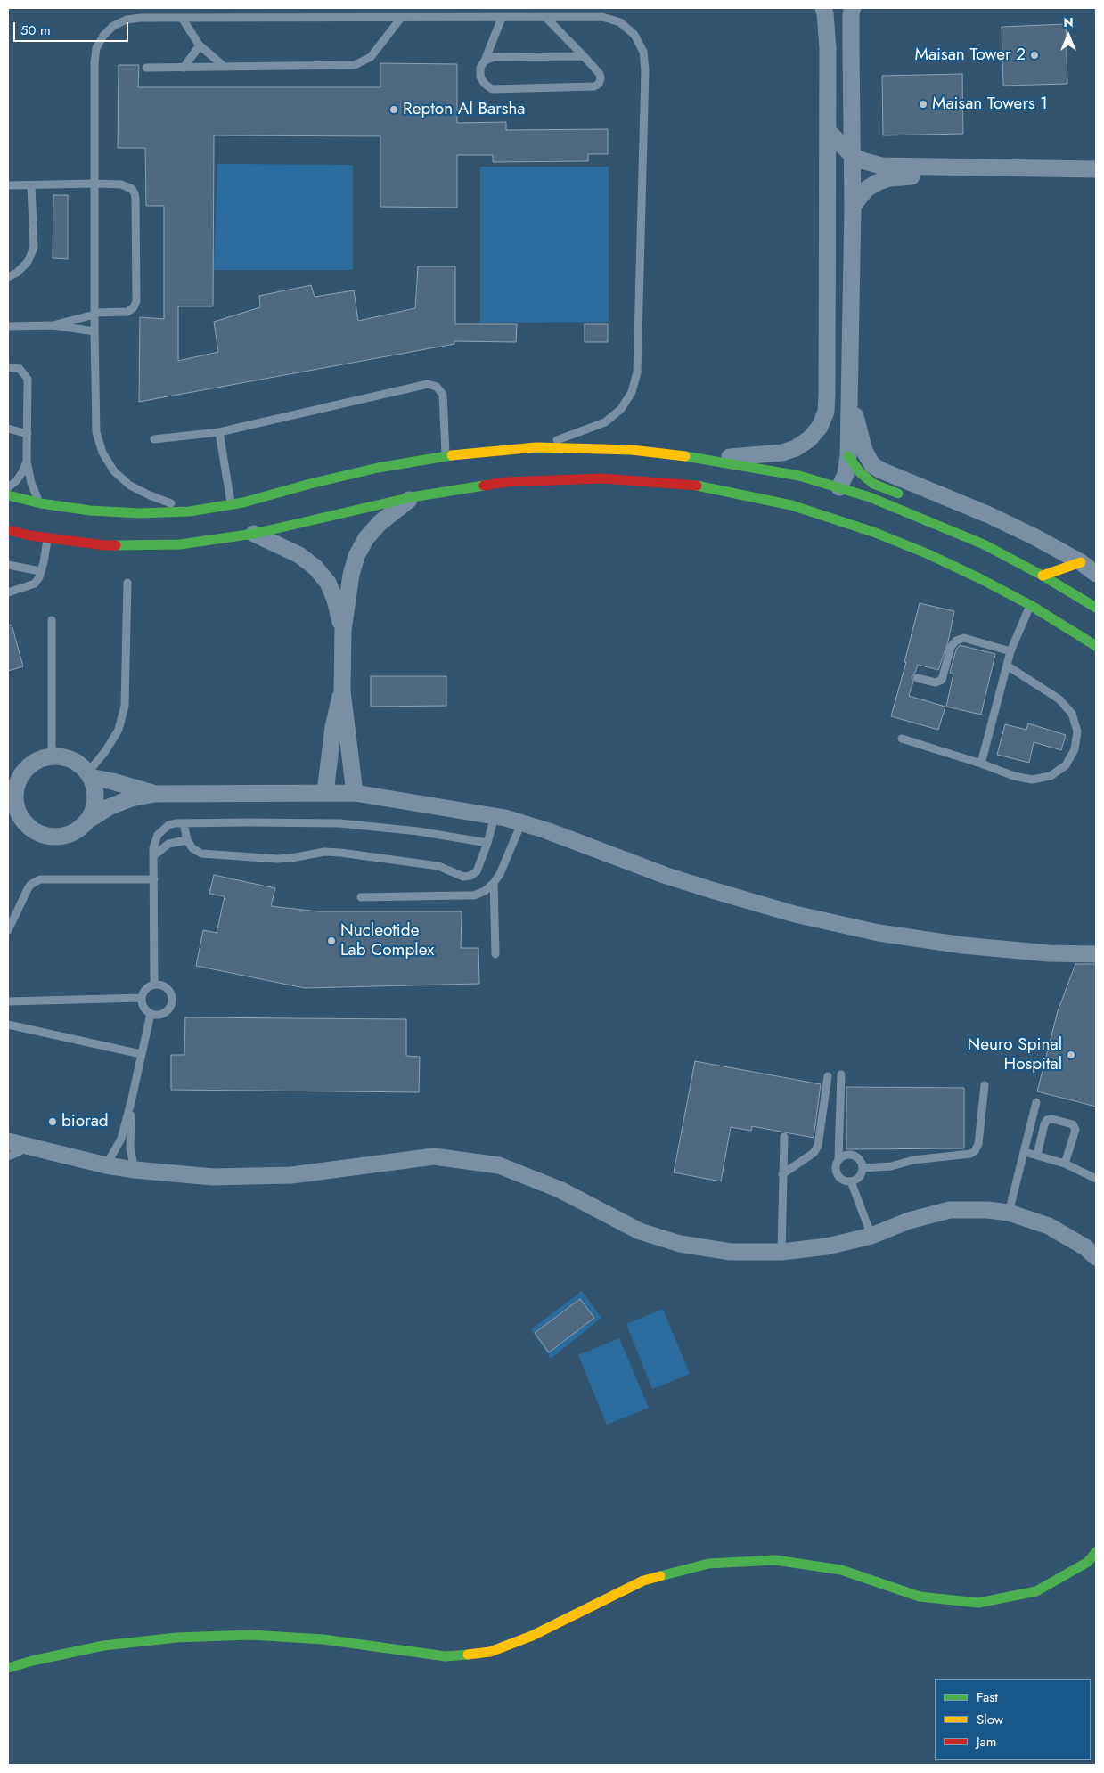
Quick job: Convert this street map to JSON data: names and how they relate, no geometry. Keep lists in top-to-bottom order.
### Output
{
  "places": [
    "Maisan Tower 2",
    "Maisan Towers 1",
    "Repton Al Barsha",
    "Nucleotide Lab Complex",
    "Neuro Spinal Hospital",
    "biorad"
  ],
  "legend": ["Fast", "Slow", "Jam"],
  "scale_bar": "50 m",
  "north": "top"
}
